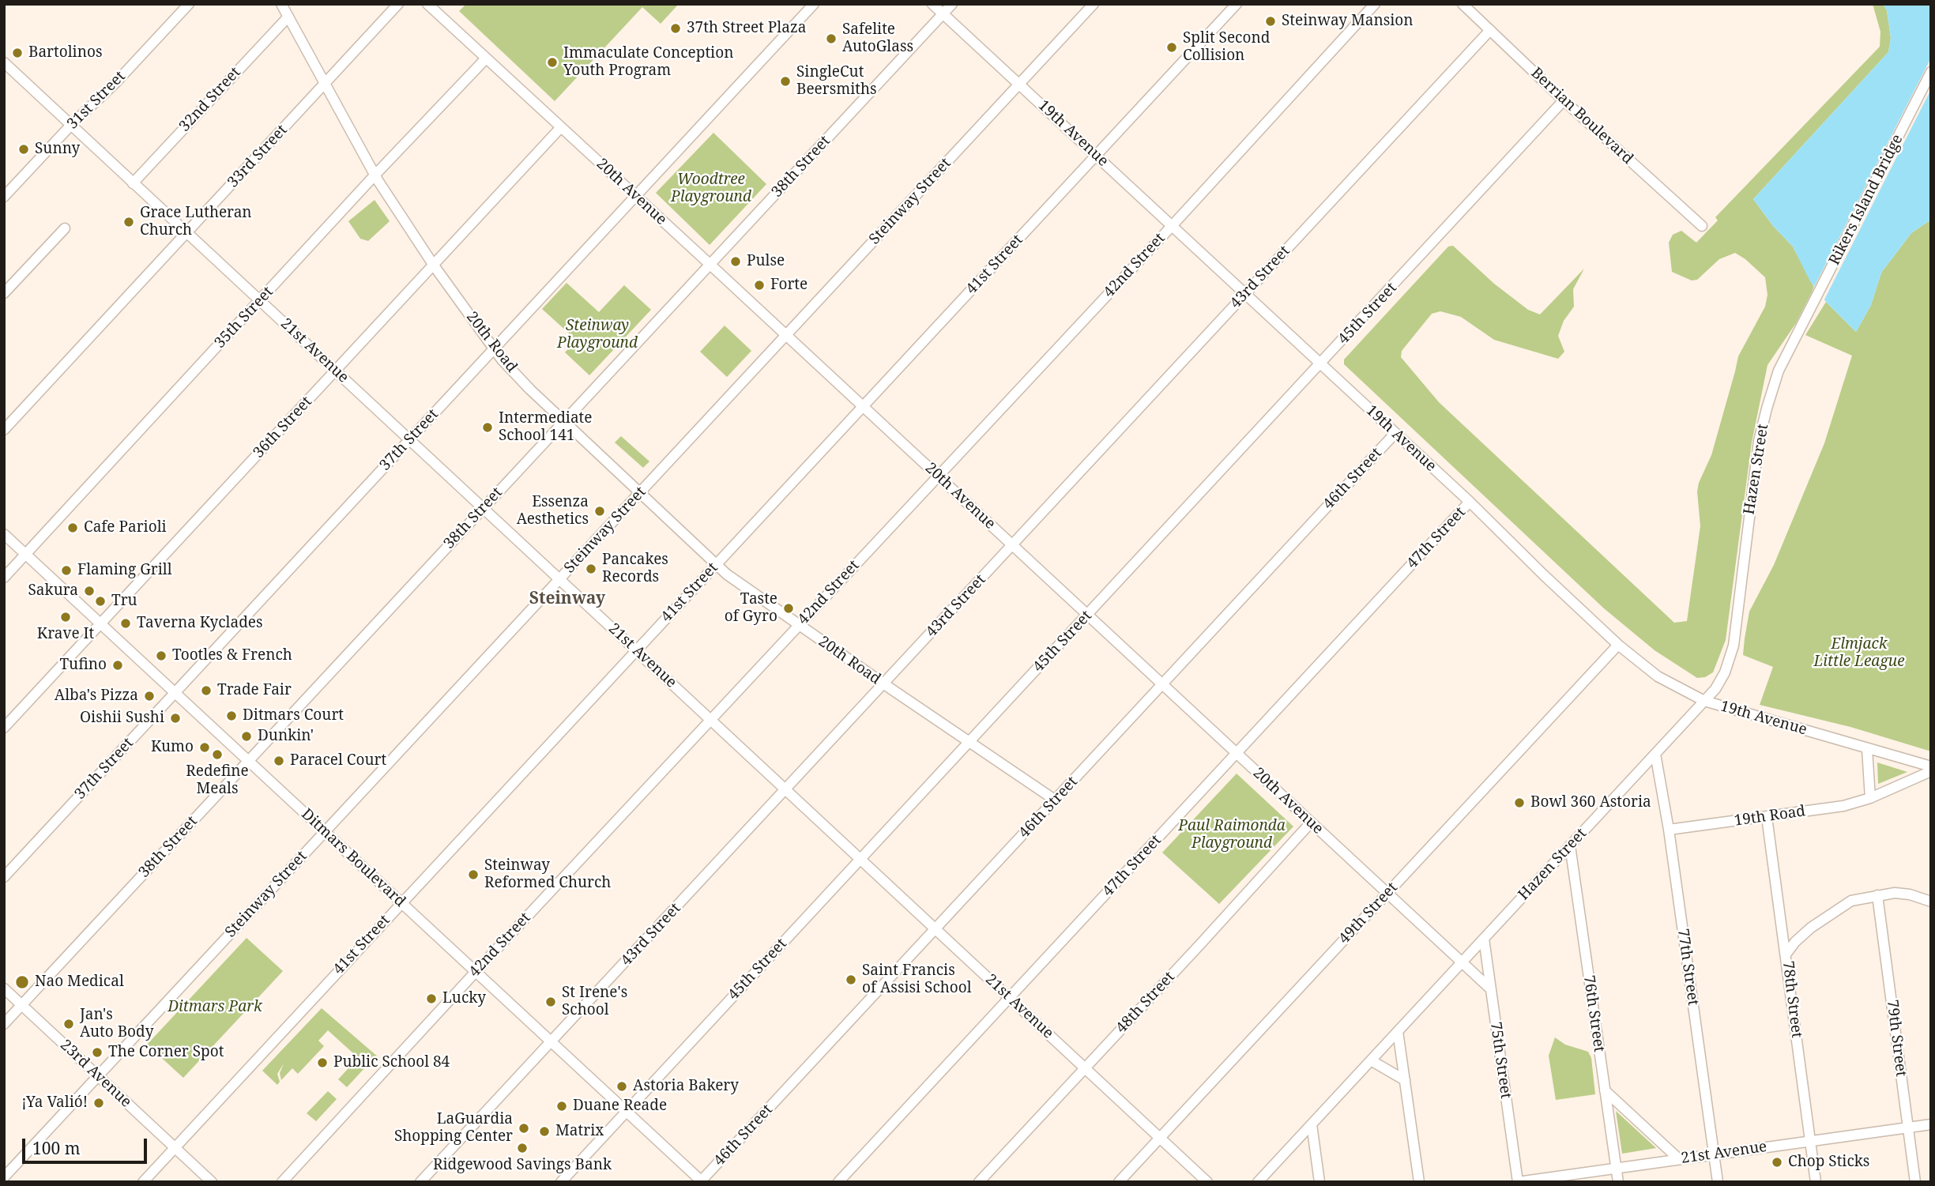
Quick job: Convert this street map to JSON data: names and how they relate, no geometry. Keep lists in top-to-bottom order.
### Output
{
  "streets": {
    "street": [
      "32nd Street",
      "31st Street",
      "Berrian Boulevard",
      "19th Avenue",
      "33rd Street",
      "38th Street",
      "20th Avenue",
      "Rikers Island Bridge",
      "Steinway Street",
      "41st Street",
      "42nd Street",
      "43rd Street",
      "45th Street",
      "35th Street",
      "20th Road",
      "21st Avenue",
      "36th Street",
      "37th Street",
      "Hazen Street",
      "46th Street",
      "47th Street",
      "19th Road",
      "Ditmars Boulevard",
      "49th Street",
      "77th Street",
      "78th Street",
      "48th Street",
      "76th Street",
      "79th Street",
      "75th Street",
      "23rd Avenue"
    ]
  },
  "crossings": [
    ["32nd Street", "20th Road"],
    ["32nd Street", "21st Avenue"],
    ["31st Street", "21st Avenue"],
    ["Berrian Boulevard", "43rd Street"],
    ["Berrian Boulevard", "45th Street"],
    ["19th Avenue", "38th Street"],
    ["19th Avenue", "Steinway Street"],
    ["19th Avenue", "41st Street"],
    ["19th Avenue", "42nd Street"],
    ["19th Avenue", "43rd Street"],
    ["19th Avenue", "45th Street"],
    ["19th Avenue", "Hazen Street"],
    ["19th Avenue", "46th Street"],
    ["19th Avenue", "47th Street"],
    ["19th Avenue", "49th Street"],
    ["33rd Street", "20th Road"],
    ["33rd Street", "21st Avenue"],
    ["38th Street", "20th Avenue"],
    ["38th Street", "20th Road"],
    ["38th Street", "21st Avenue"],
    ["38th Street", "Ditmars Boulevard"],
    ["38th Street", "23rd Avenue"],
    ["20th Avenue", "Steinway Street"],
    ["20th Avenue", "41st Street"],
    ["20th Avenue", "42nd Street"],
    ["20th Avenue", "43rd Street"],
    ["20th Avenue", "45th Street"],
    ["20th Avenue", "35th Street"],
    ["20th Avenue", "36th Street"],
    ["20th Avenue", "37th Street"],
    ["20th Avenue", "Hazen Street"],
    ["20th Avenue", "46th Street"],
    ["20th Avenue", "47th Street"],
    ["20th Avenue", "49th Street"],
    ["20th Avenue", "48th Street"],
    ["20th Avenue", "75th Street"],
    ["Rikers Island Bridge", "Hazen Street"],
    ["Steinway Street", "20th Road"],
    ["Steinway Street", "21st Avenue"],
    ["Steinway Street", "Ditmars Boulevard"],
    ["Steinway Street", "23rd Avenue"],
    ["41st Street", "20th Road"],
    ["41st Street", "21st Avenue"],
    ["41st Street", "Ditmars Boulevard"],
    ["41st Street", "23rd Avenue"],
    ["42nd Street", "20th Road"],
    ["42nd Street", "21st Avenue"],
    ["42nd Street", "Ditmars Boulevard"],
    ["43rd Street", "20th Road"],
    ["43rd Street", "21st Avenue"],
    ["43rd Street", "Ditmars Boulevard"],
    ["45th Street", "20th Road"],
    ["45th Street", "21st Avenue"],
    ["45th Street", "Ditmars Boulevard"],
    ["35th Street", "20th Road"],
    ["35th Street", "21st Avenue"],
    ["35th Street", "Ditmars Boulevard"],
    ["20th Road", "36th Street"],
    ["20th Road", "37th Street"],
    ["20th Road", "46th Street"],
    ["21st Avenue", "36th Street"],
    ["21st Avenue", "37th Street"],
    ["21st Avenue", "46th Street"],
    ["21st Avenue", "47th Street"],
    ["21st Avenue", "49th Street"],
    ["21st Avenue", "77th Street"],
    ["21st Avenue", "78th Street"],
    ["21st Avenue", "48th Street"],
    ["21st Avenue", "76th Street"],
    ["21st Avenue", "79th Street"],
    ["21st Avenue", "75th Street"],
    ["36th Street", "Ditmars Boulevard"],
    ["37th Street", "Ditmars Boulevard"],
    ["Hazen Street", "77th Street"],
    ["Hazen Street", "76th Street"],
    ["Hazen Street", "75th Street"],
    ["46th Street", "Ditmars Boulevard"],
    ["19th Road", "77th Street"],
    ["19th Road", "78th Street"]
  ],
  "districts": ["Steinway"],
  "parks": [
    "Woodtree Playground",
    "Steinway Playground",
    "Elmjack Little League",
    "Paul Raimonda Playground",
    "Ditmars Park"
  ],
  "places": [
    "Steinway Mansion",
    "37th Street Plaza",
    "Safelite AutoGlass",
    "Split Second Collision",
    "Bartolinos",
    "Immaculate Conception Youth Program",
    "SingleCut Beersmiths",
    "Sunny",
    "Grace Lutheran Church",
    "Pulse",
    "Forte",
    "Intermediate School 141",
    "Essenza Aesthetics",
    "Cafe Parioli",
    "Pancakes Records",
    "Flaming Grill",
    "Sakura",
    "Tru",
    "Taste of Gyro",
    "Krave It",
    "Taverna Kyclades",
    "Tootles & French",
    "Tufino",
    "Trade Fair",
    "Alba's Pizza",
    "Ditmars Court",
    "Oishii Sushi",
    "Dunkin'",
    "Kumo",
    "Redefine Meals",
    "Paracel Court",
    "Bowl 360 Astoria",
    "Steinway Reformed Church",
    "Saint Francis of Assisi School",
    "Nao Medical",
    "Lucky",
    "St Irene's School",
    "Jan's Auto Body",
    "The Corner Spot",
    "Public School 84",
    "Astoria Bakery",
    "¡Ya Valió!",
    "Duane Reade",
    "LaGuardia Shopping Center",
    "Matrix",
    "Ridgewood Savings Bank",
    "Chop Sticks"
  ],
  "scale_bar": "100 m"
}
